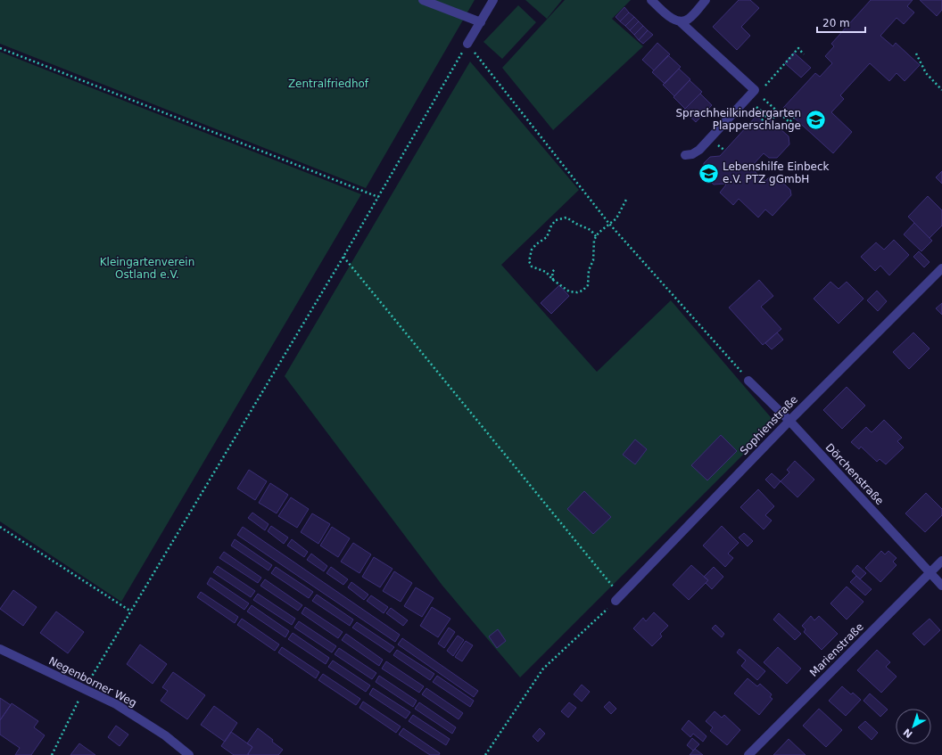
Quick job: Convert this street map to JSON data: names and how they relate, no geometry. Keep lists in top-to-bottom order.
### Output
{
  "streets": {
    "street": [
      "Sophienstraße",
      "Dörchenstraße",
      "Marienstraße",
      "Negenborner Weg"
    ]
  },
  "crossings": [
    ["Sophienstraße", "Dörchenstraße"],
    ["Dörchenstraße", "Marienstraße"]
  ],
  "parks": ["Zentralfriedhof", "Kleingartenverein Ostland e.V."],
  "places": {
    "school or university": ["Sprachheilkindergarten Plapperschlange", "Lebenshilfe Einbeck e.V. PTZ gGmbH"]
  },
  "scale_bar": "20 m",
  "north": "bottom left"
}
